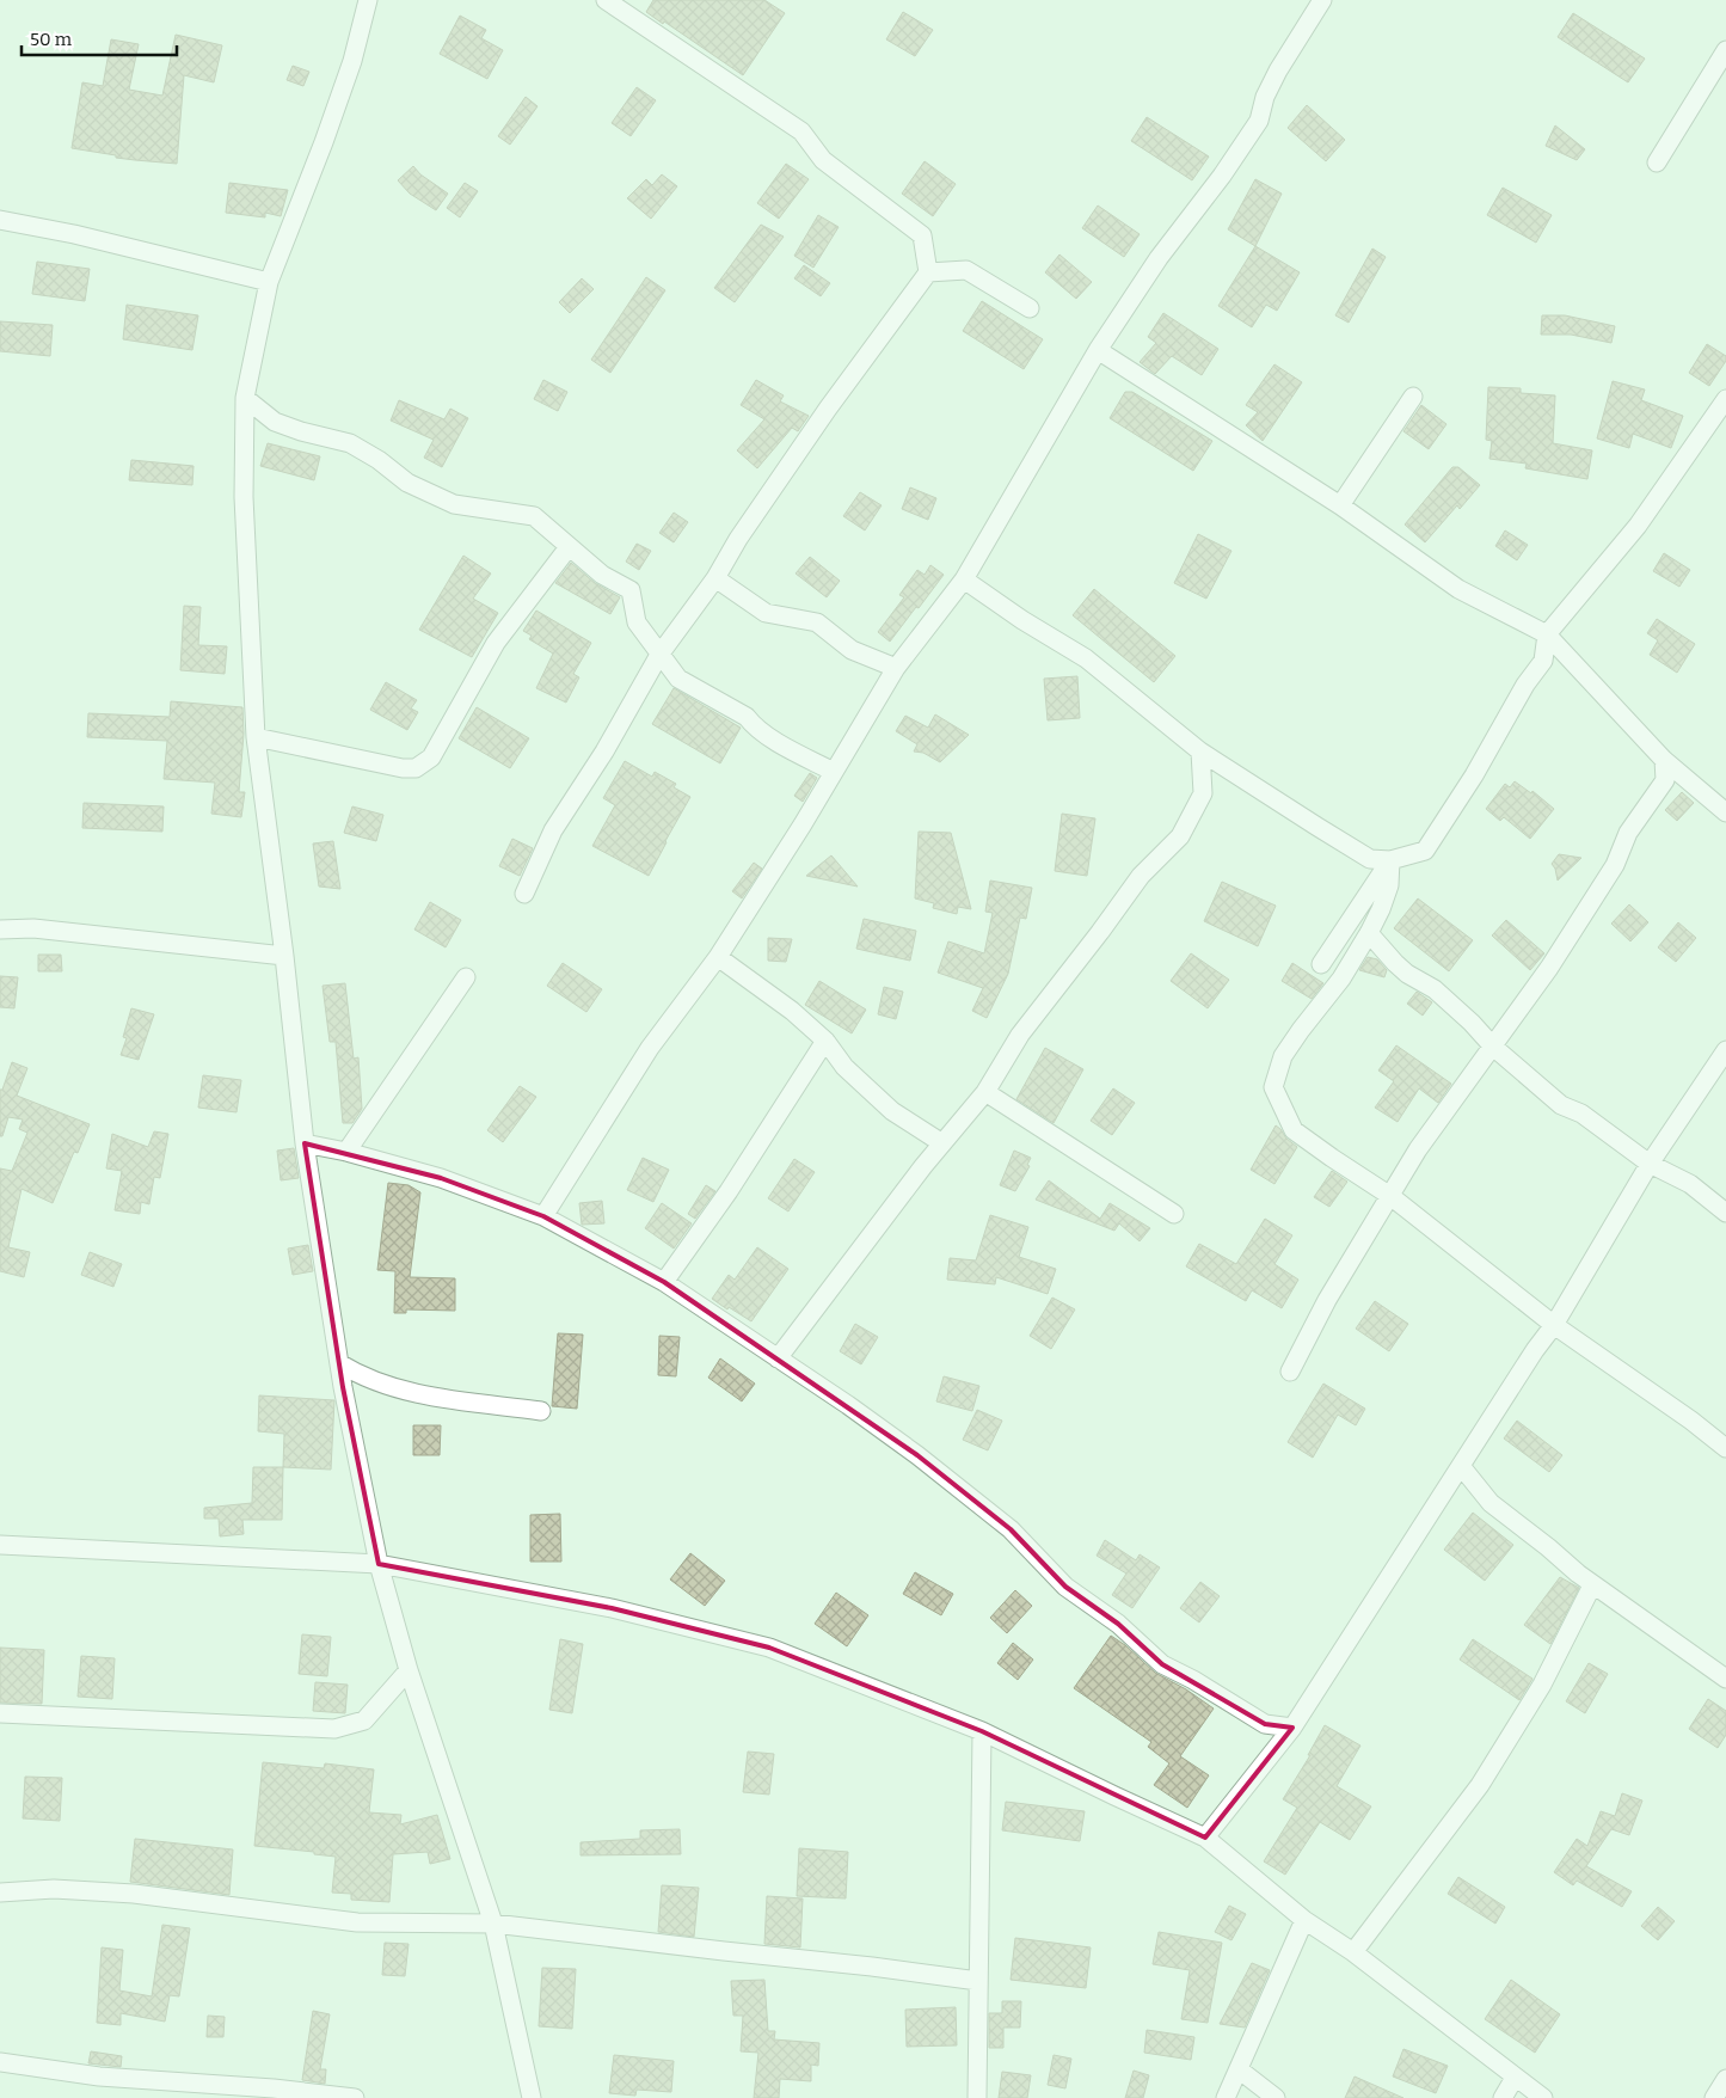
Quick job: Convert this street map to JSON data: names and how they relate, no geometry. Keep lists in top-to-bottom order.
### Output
{
  "scale_bar": "50 m"
}
